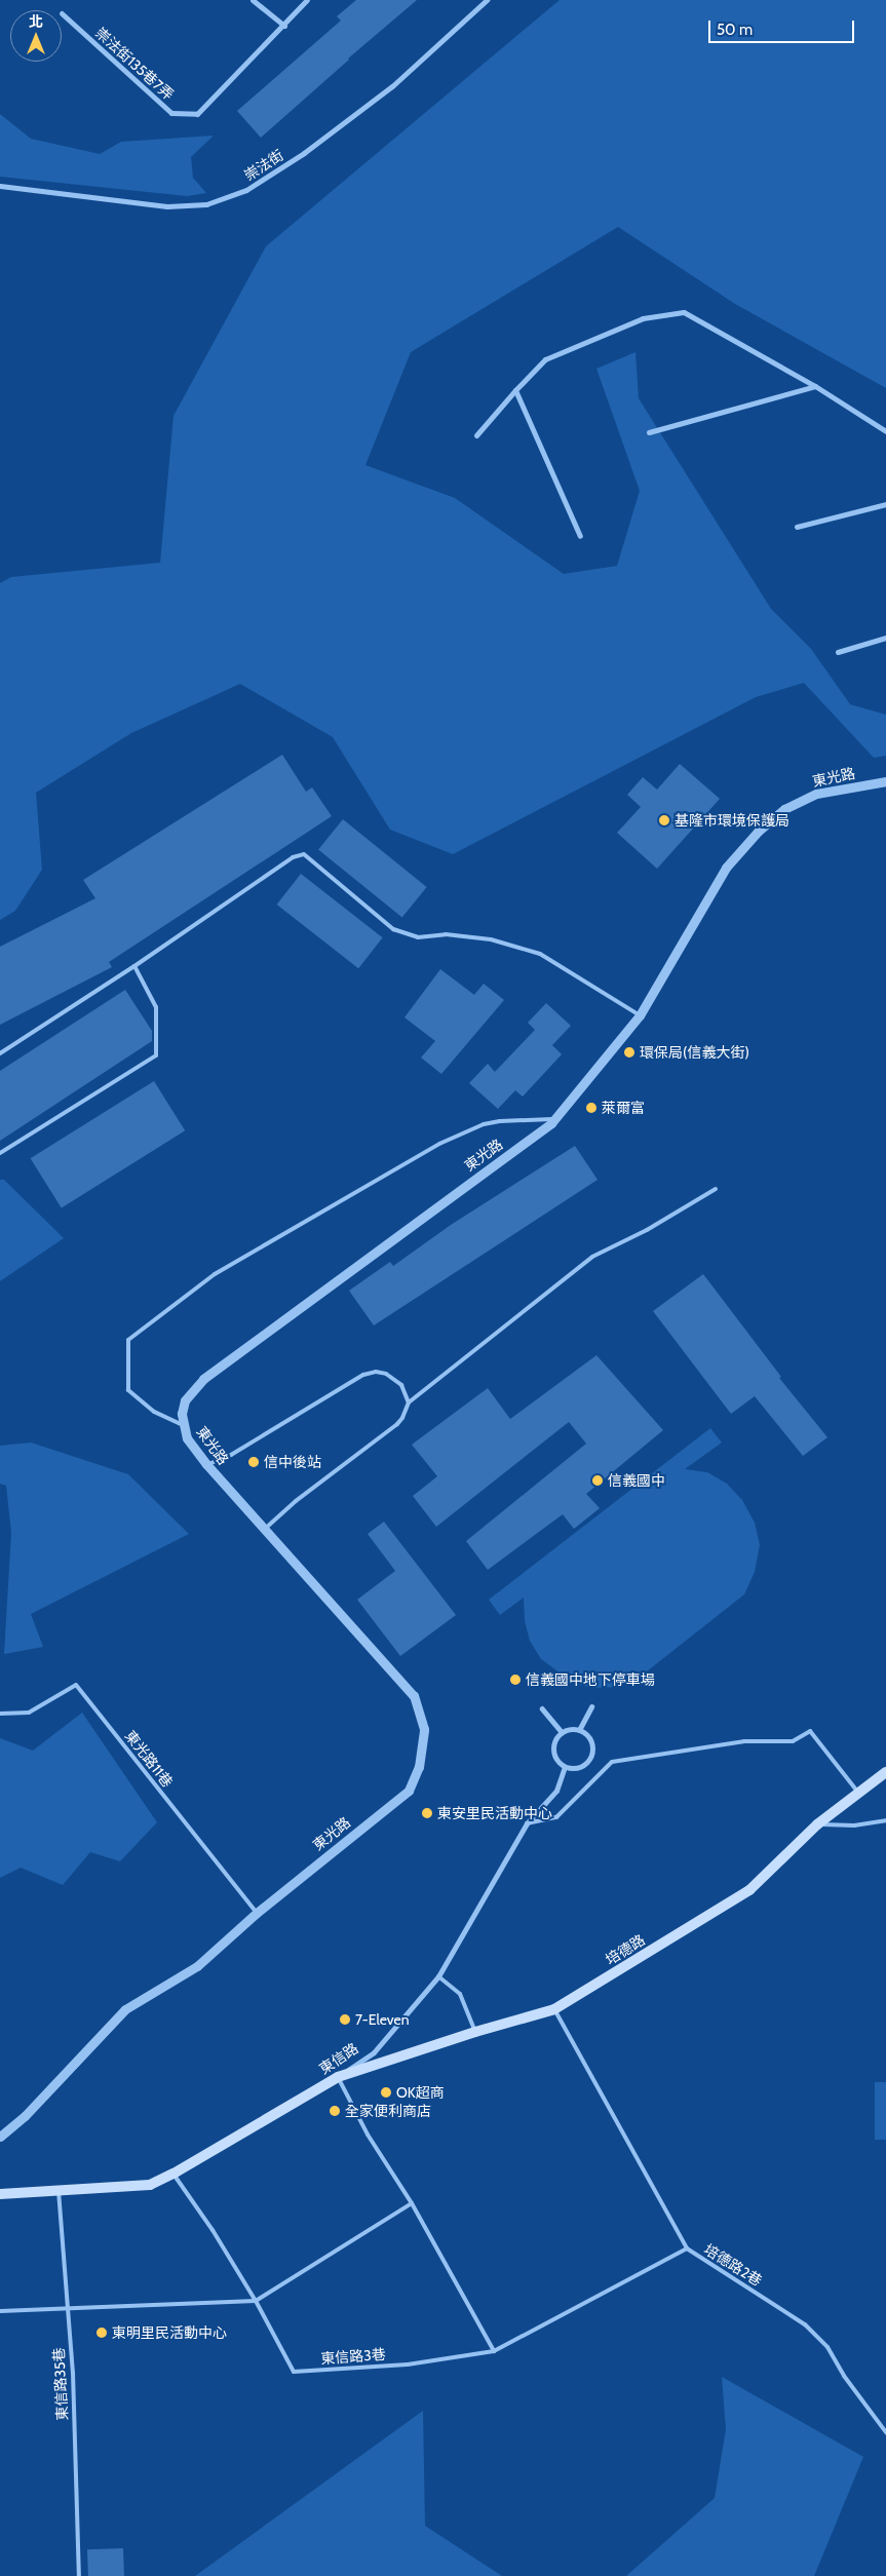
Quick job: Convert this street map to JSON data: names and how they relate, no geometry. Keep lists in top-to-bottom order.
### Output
{
  "streets": {
    "main road": ["培德路", "東信路"],
    "street": ["崇法街135巷7弄", "崇法街", "東光路"],
    "lane": [
      "東光路11巷",
      "培德路2巷",
      "東信路3巷",
      "東信路35巷"
    ]
  },
  "crossings": [
    ["東光路", "東光路11巷"],
    ["培德路", "東信路"],
    ["培德路", "培德路2巷"],
    ["東信路", "東信路3巷"],
    ["東信路", "東信路35巷"],
    ["培德路2巷", "東信路3巷"]
  ],
  "places": [
    "基隆市環境保護局",
    "環保局(信義大街)",
    "萊爾富",
    "信中後站",
    "信義國中",
    "信義國中地下停車場",
    "東安里民活動中心",
    "7-Eleven",
    "OK超商",
    "全家便利商店",
    "東明里民活動中心"
  ],
  "scale_bar": "50 m",
  "north": "top"
}
